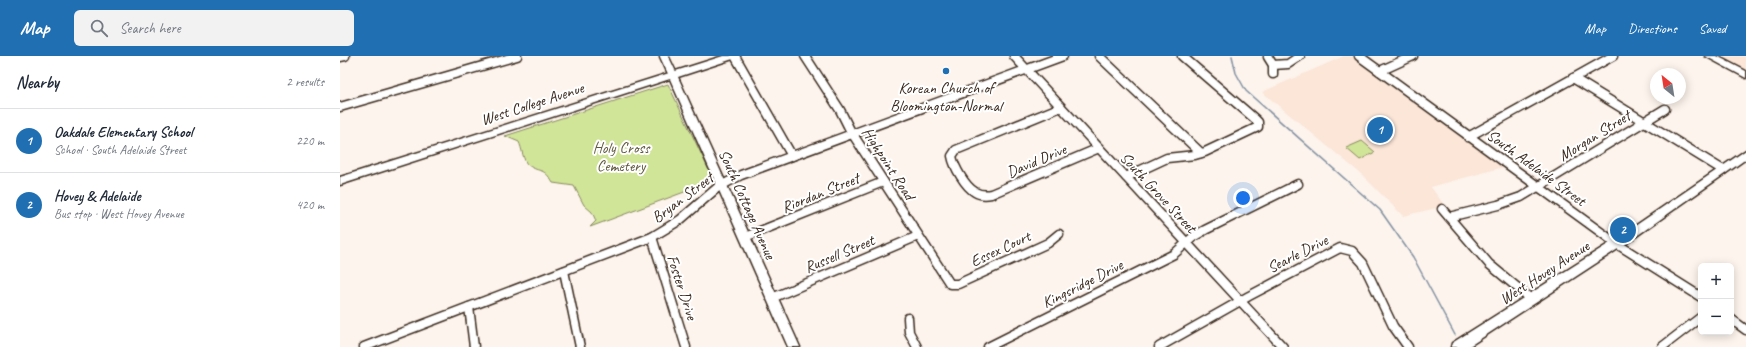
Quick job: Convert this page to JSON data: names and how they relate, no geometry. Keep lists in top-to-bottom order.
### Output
{
  "streets": {
    "main road": ["West College Avenue", "South Cottage Avenue", "West Hovey Avenue"],
    "street": [
      "Morgan Street",
      "David Drive",
      "Highpoint Road",
      "South Adelaide Street",
      "Riordan Street",
      "South Grove Street",
      "Bryan Street",
      "Essex Court",
      "Russell Street",
      "Searle Drive",
      "Kingsridge Drive",
      "Foster Drive"
    ]
  },
  "crossings": [
    ["West College Avenue", "South Cottage Avenue"],
    ["Morgan Street", "South Adelaide Street"],
    ["David Drive", "South Grove Street"],
    ["Highpoint Road", "Riordan Street"],
    ["Highpoint Road", "Bryan Street"],
    ["Highpoint Road", "Essex Court"],
    ["Highpoint Road", "Russell Street"],
    ["South Adelaide Street", "West Hovey Avenue"],
    ["Riordan Street", "South Cottage Avenue"],
    ["South Grove Street", "Bryan Street"],
    ["South Grove Street", "Searle Drive"],
    ["South Grove Street", "Kingsridge Drive"],
    ["Bryan Street", "South Cottage Avenue"],
    ["Bryan Street", "Foster Drive"],
    ["South Cottage Avenue", "Russell Street"]
  ],
  "parks": ["Holy Cross Cemetery"],
  "places": ["Korean Church of Bloomington-Normal"],
  "north": "top left",
  "page": {
    "header": "Map",
    "search": "Search here",
    "nav": ["Map", "Directions", "Saved"],
    "heading": ["Nearby", "2 results"],
    "list": [
      {
        "mark": "1",
        "name": "Oakdale Elementary School",
        "note": "School · South Adelaide Street",
        "value": "220 m"
      },
      {
        "mark": "2",
        "name": "Hovey & Adelaide",
        "note": "Bus stop · West Hovey Avenue",
        "value": "420 m"
      }
    ],
    "pins": ["1", "2"],
    "map_buttons": ["+", "−"]
  }
}
